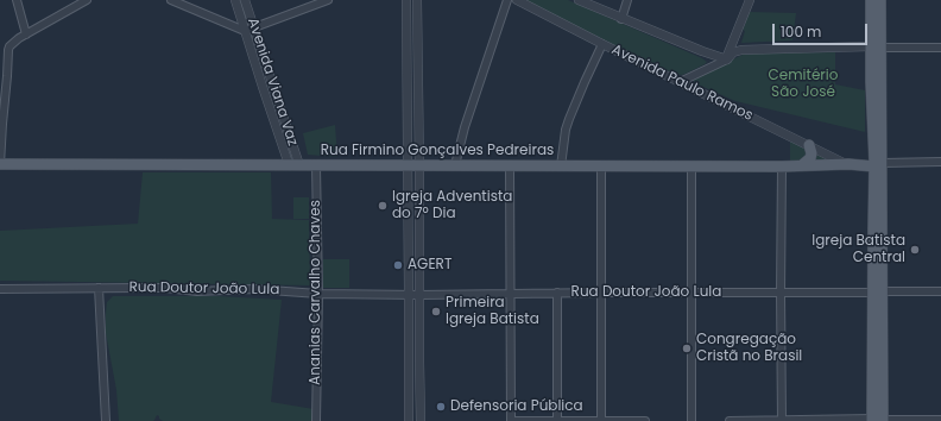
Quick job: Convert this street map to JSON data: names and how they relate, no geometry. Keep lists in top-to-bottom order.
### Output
{
  "streets": {
    "main road": ["Rua Firmino Gonçalves Pedreiras"],
    "street": [
      "Avenida Viana Vaz",
      "Avenida Paulo Ramos",
      "Rua Doutor João Lula",
      "Ananias Carvalho Chaves"
    ]
  },
  "crossings": [
    ["Avenida Viana Vaz", "Rua Firmino Gonçalves Pedreiras"],
    ["Avenida Paulo Ramos", "Rua Firmino Gonçalves Pedreiras"],
    ["Rua Firmino Gonçalves Pedreiras", "Ananias Carvalho Chaves"],
    ["Rua Doutor João Lula", "Ananias Carvalho Chaves"]
  ],
  "parks": ["Cemitério São José"],
  "places": [
    "Igreja Adventista do 7º Dia",
    "Igreja Batista Central",
    "AGERT",
    "Primeira Igreja Batista",
    "Congregação Cristã no Brasil",
    "Defensoria Pública"
  ],
  "scale_bar": "100 m"
}
